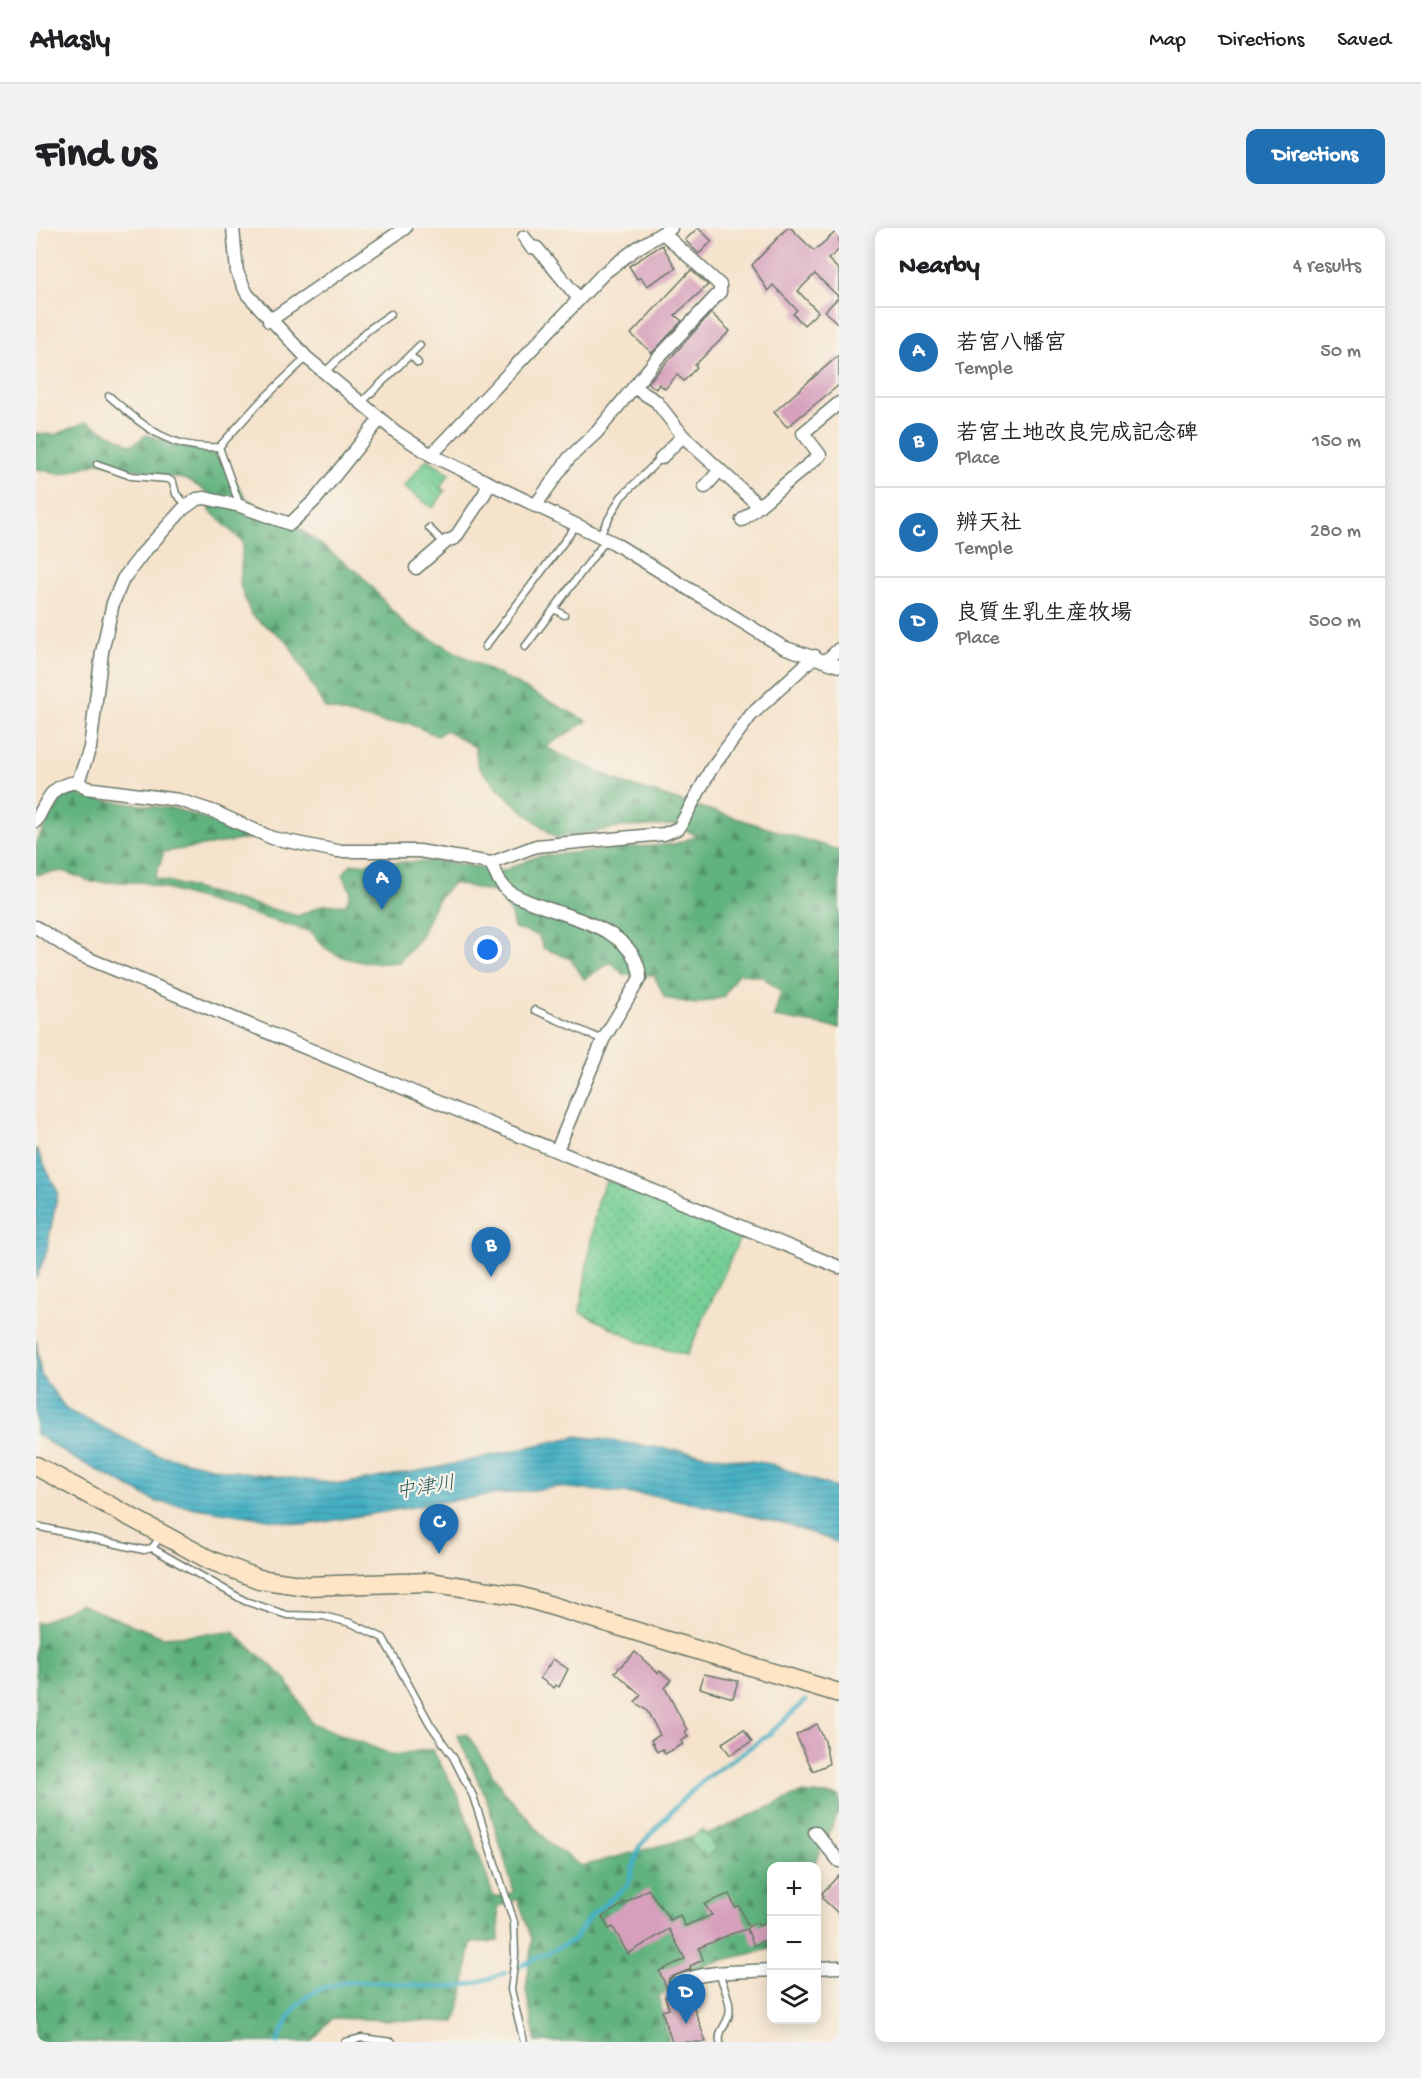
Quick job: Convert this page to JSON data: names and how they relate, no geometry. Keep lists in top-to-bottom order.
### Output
{
  "water": ["中津川"],
  "page": {
    "header": "Atlasly",
    "nav": ["Map", "Directions", "Saved"],
    "buttons": "Directions",
    "title": "Find us",
    "heading": ["Nearby", "4 results"],
    "list": [
      {
        "mark": "A",
        "name": "若宮八幡宮",
        "note": "Temple",
        "value": "50 m"
      },
      {
        "mark": "B",
        "name": "若宮土地改良完成記念碑",
        "note": "Place",
        "value": "150 m"
      },
      {
        "mark": "C",
        "name": "辨天社",
        "note": "Temple",
        "value": "280 m"
      },
      {
        "mark": "D",
        "name": "良質生乳生産牧場",
        "note": "Place",
        "value": "500 m"
      }
    ],
    "pins": [
      "A",
      "B",
      "C",
      "D"
    ],
    "map_buttons": ["+", "−"]
  }
}
